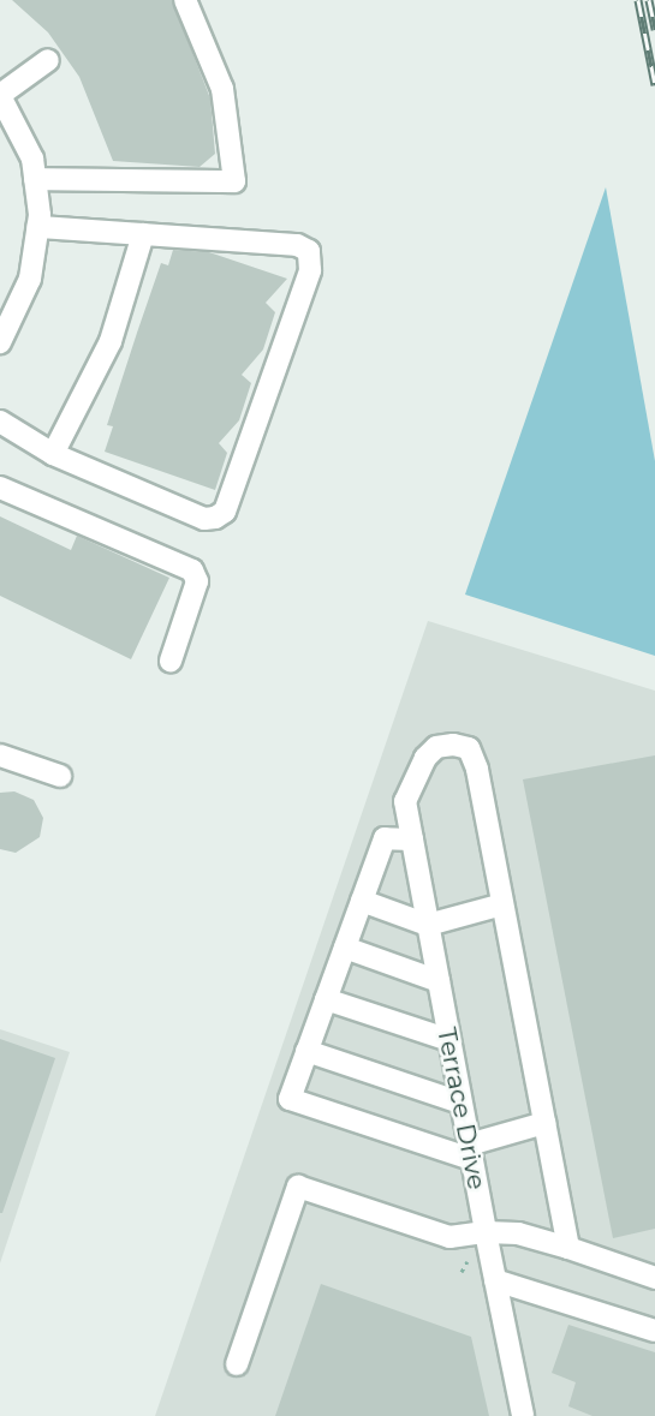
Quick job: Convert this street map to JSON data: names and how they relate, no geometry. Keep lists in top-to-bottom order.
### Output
{
  "streets": {
    "street": ["Terrace Drive"]
  }
}
